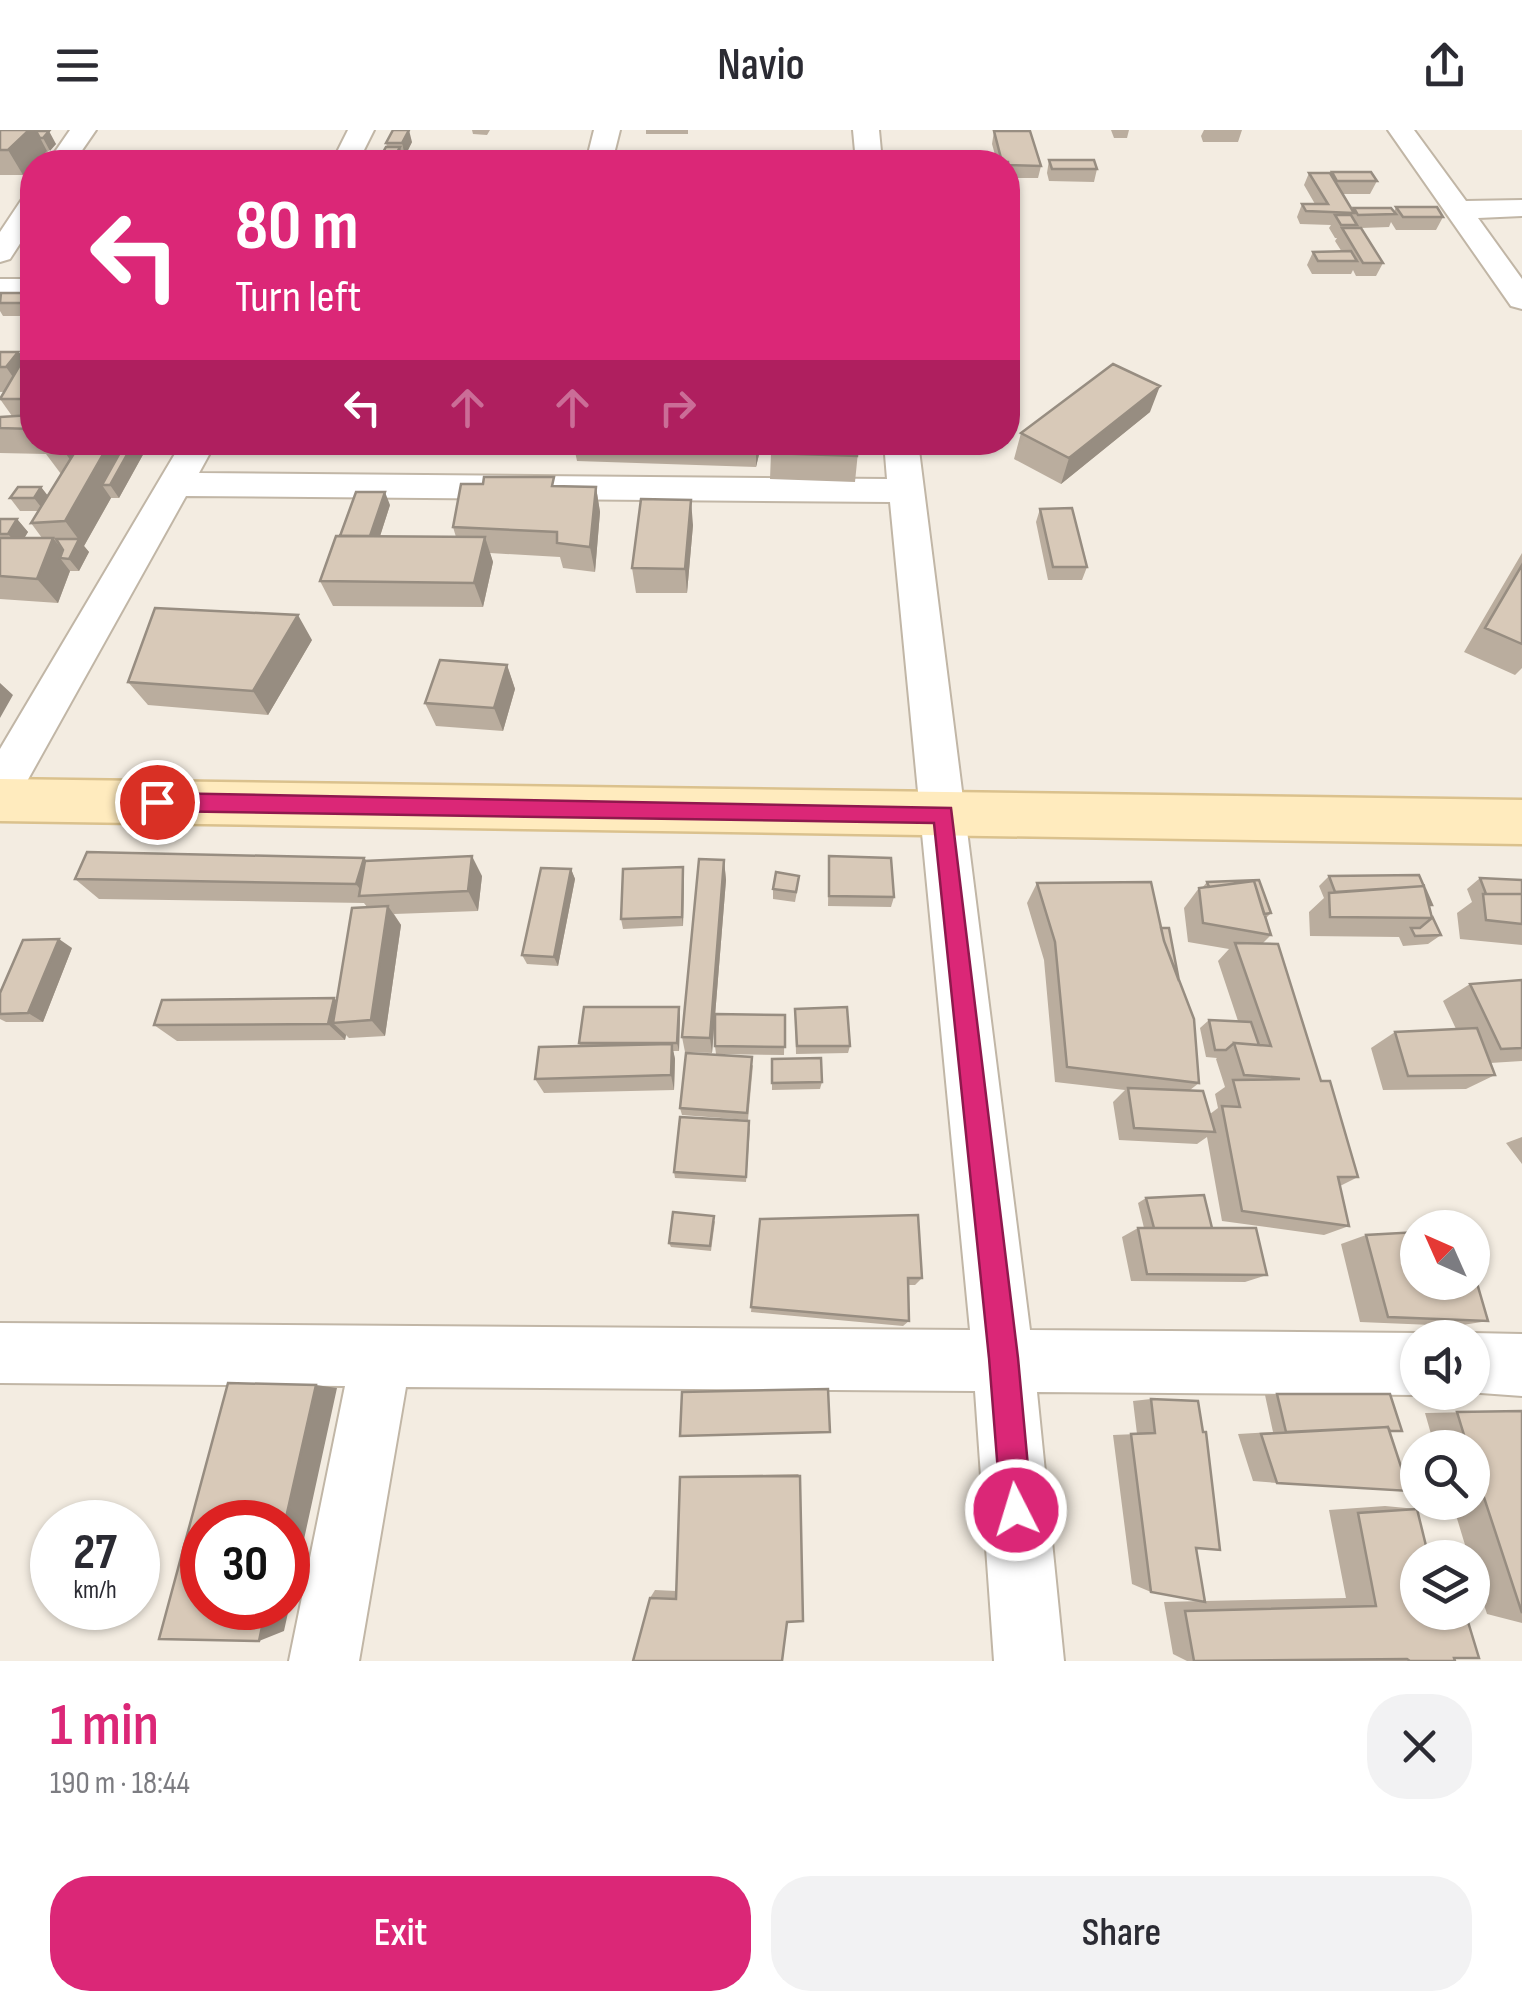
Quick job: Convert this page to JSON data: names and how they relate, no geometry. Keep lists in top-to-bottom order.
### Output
{
  "north": "top left",
  "page": {
    "header": "Navio",
    "turn": ["80 m", "Turn left"],
    "speed": "27 km/h",
    "limit": "30",
    "heading": ["1 min", "190 m · 18:44"],
    "buttons": ["Exit", "Share"]
  }
}
